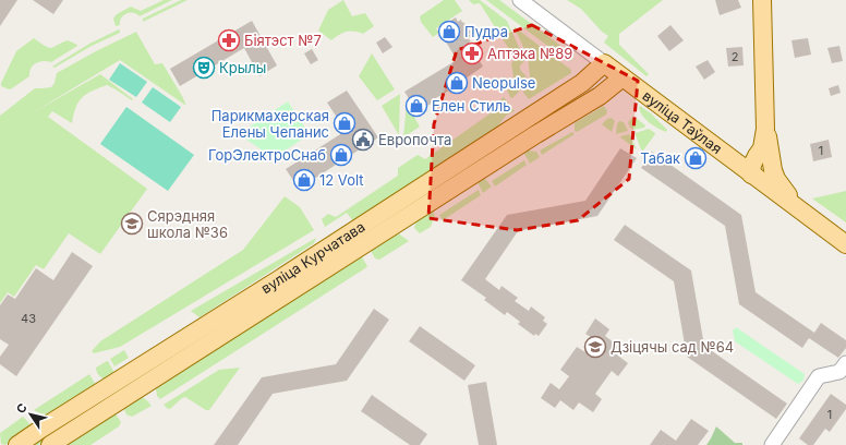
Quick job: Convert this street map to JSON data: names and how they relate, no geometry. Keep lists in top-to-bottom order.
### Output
{
  "streets": {
    "main road": ["вуліца Таўлая", "вуліца Курчатава"]
  },
  "crossings": [
    ["вуліца Таўлая", "вуліца Курчатава"]
  ],
  "places": {
    "shop": [
      "Пудра",
      "Neopulse",
      "Елен Стиль",
      "Парикмахерская Елены Чепанис",
      "ГорЭлектроСнаб",
      "Табак",
      "12 Volt"
    ],
    "pharmacy": ["Біятэст №7", "Аптэка №89"],
    "theatre": ["Крылы"],
    "public building": ["Европочта"],
    "school or university": ["Сярэдняя школа №36", "Дзіцячы сад №64"]
  },
  "house_numbers": [
    "2",
    "1",
    "43",
    "1"
  ],
  "north": "top left"
}
